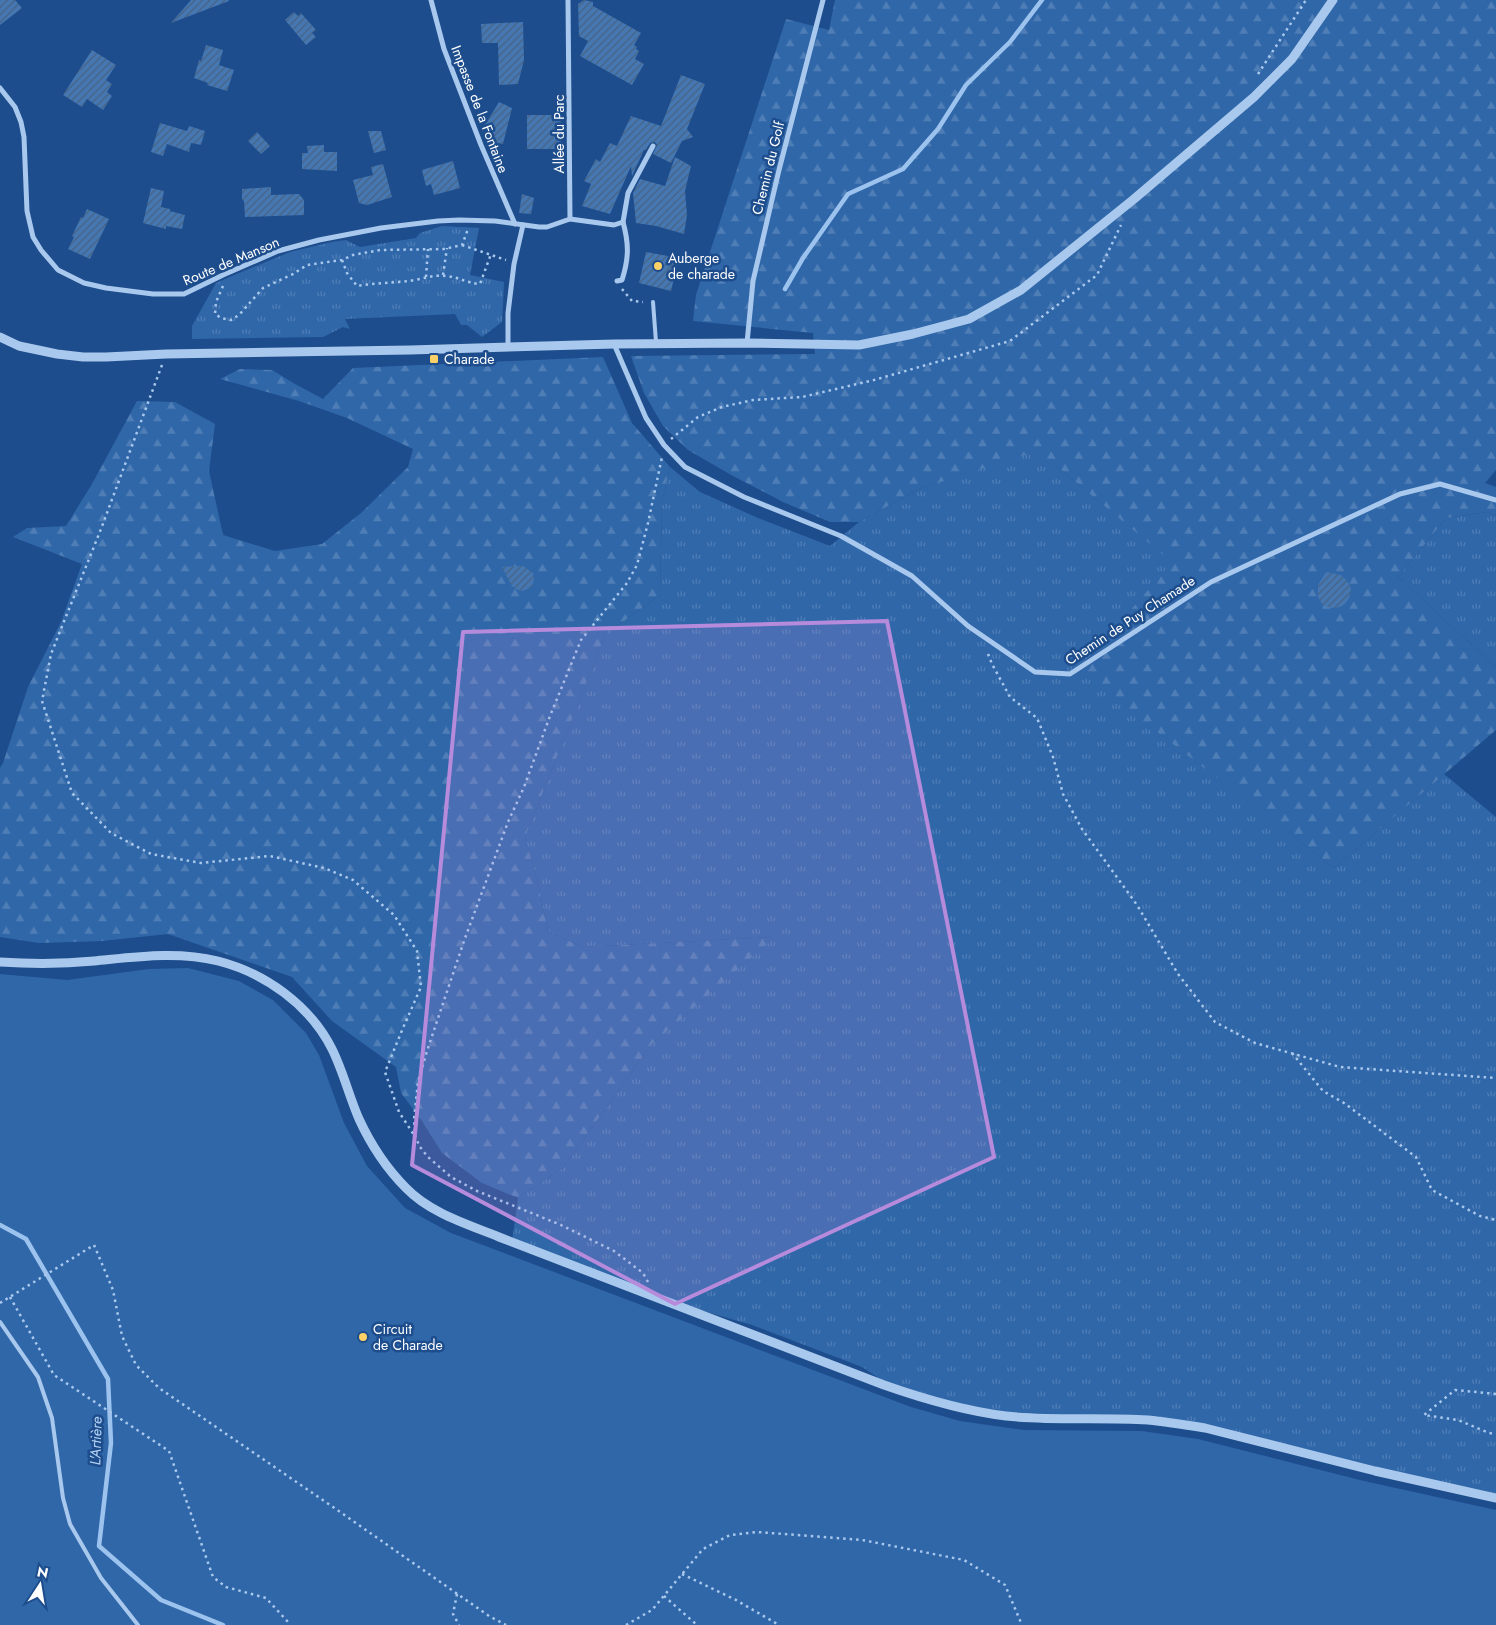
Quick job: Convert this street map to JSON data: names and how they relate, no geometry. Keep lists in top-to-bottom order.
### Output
{
  "streets": {
    "street": [
      "Impasse de la Fontaine",
      "Allée du Parc",
      "Chemin du Golf",
      "Route de Manson",
      "Chemin de Puy Chamade"
    ]
  },
  "crossings": [
    ["Impasse de la Fontaine", "Route de Manson"]
  ],
  "water": ["L'Artière"],
  "places": {
    "other": ["Auberge de charade", "Circuit de Charade"],
    "transit": ["Charade"]
  },
  "north": "top"
}
